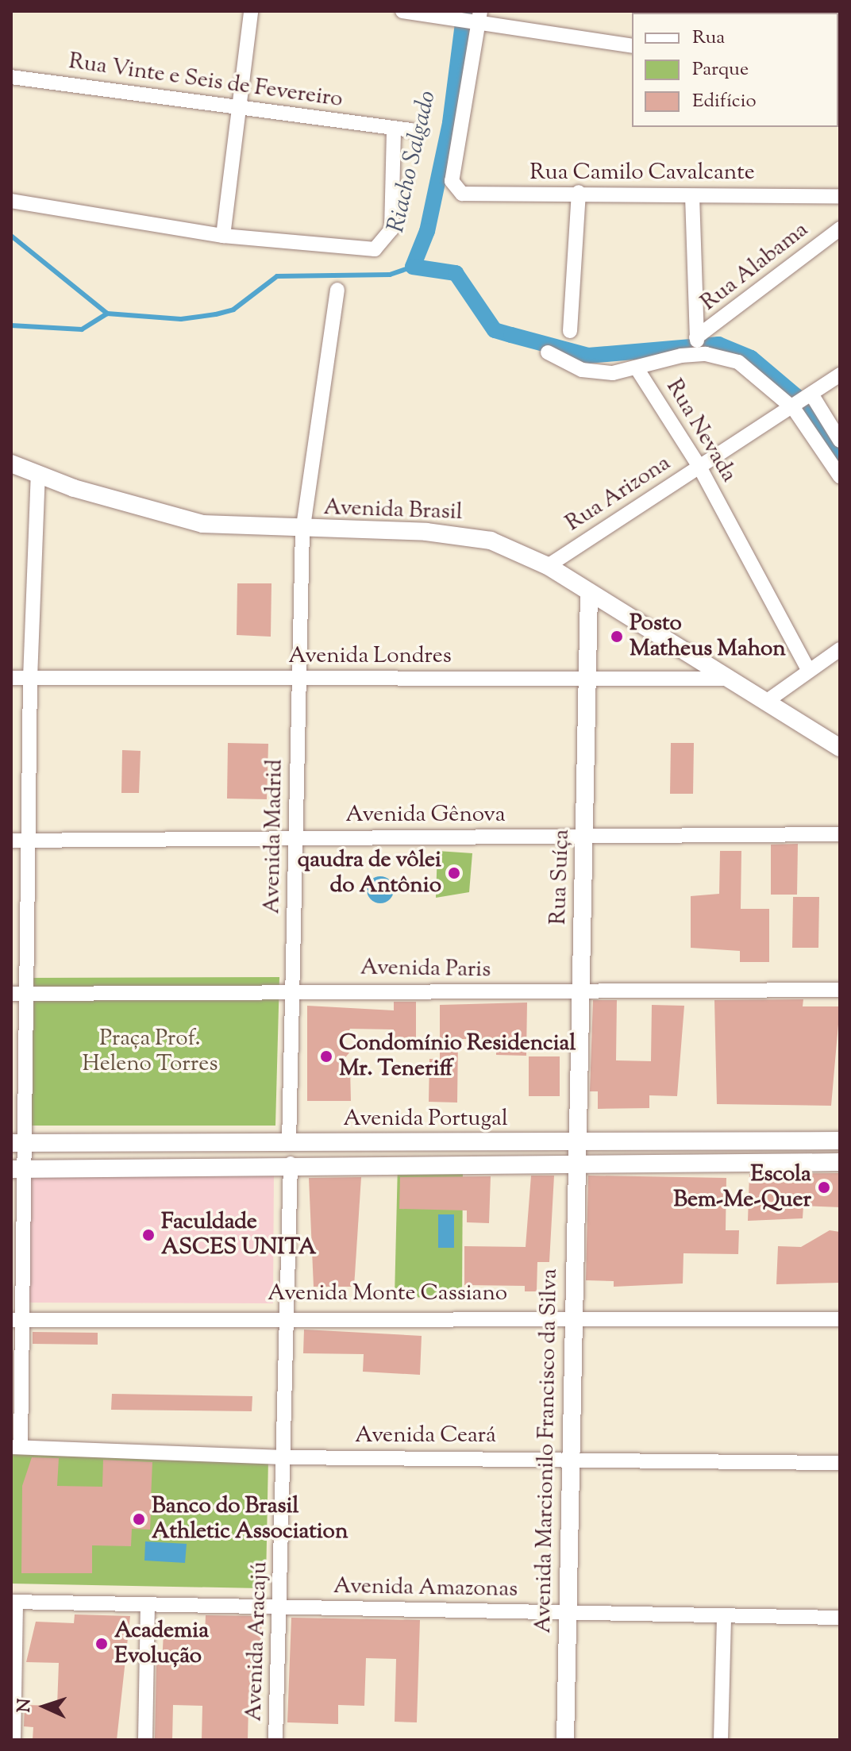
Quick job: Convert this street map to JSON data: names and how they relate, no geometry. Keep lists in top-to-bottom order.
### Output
{
  "streets": {
    "street": [
      "Rua Vinte e Seis de Fevereiro",
      "Rua Camilo Cavalcante",
      "Rua Alabama",
      "Rua Nevada",
      "Rua Arizona",
      "Avenida Brasil",
      "Avenida Londres",
      "Avenida Gênova",
      "Avenida Madrid",
      "Rua Suíça",
      "Avenida Paris",
      "Avenida Portugal",
      "Avenida Monte Cassiano",
      "Avenida Ceará",
      "Avenida Marcionilo Francisco da Silva",
      "Avenida Amazonas",
      "Avenida Aracajú"
    ]
  },
  "crossings": [
    ["Rua Camilo Cavalcante", "Rua Alabama"],
    ["Rua Nevada", "Rua Arizona"],
    ["Rua Arizona", "Avenida Brasil"],
    ["Avenida Brasil", "Avenida Londres"],
    ["Avenida Brasil", "Avenida Madrid"],
    ["Avenida Brasil", "Rua Suíça"],
    ["Avenida Londres", "Avenida Madrid"],
    ["Avenida Londres", "Rua Suíça"],
    ["Avenida Gênova", "Avenida Madrid"],
    ["Avenida Gênova", "Rua Suíça"],
    ["Avenida Madrid", "Avenida Paris"],
    ["Avenida Madrid", "Avenida Portugal"],
    ["Rua Suíça", "Avenida Paris"],
    ["Rua Suíça", "Avenida Portugal"],
    ["Rua Suíça", "Avenida Marcionilo Francisco da Silva"],
    ["Avenida Portugal", "Avenida Marcionilo Francisco da Silva"],
    ["Avenida Portugal", "Avenida Aracajú"],
    ["Avenida Monte Cassiano", "Avenida Marcionilo Francisco da Silva"],
    ["Avenida Monte Cassiano", "Avenida Aracajú"],
    ["Avenida Ceará", "Avenida Marcionilo Francisco da Silva"],
    ["Avenida Ceará", "Avenida Aracajú"],
    ["Avenida Marcionilo Francisco da Silva", "Avenida Amazonas"],
    ["Avenida Amazonas", "Avenida Aracajú"]
  ],
  "water": ["Riacho Salgado"],
  "parks": ["Praça Prof. Heleno Torres"],
  "places": [
    "Posto Matheus Mahon",
    "qaudra de vôlei do Antônio",
    "Condomínio Residencial Mr. Teneriff",
    "Escola Bem-Me-Quer",
    "Faculdade ASCES UNITA",
    "Banco do Brasil Athletic Association",
    "Academia Evolução"
  ],
  "legend": ["Rua", "Parque", "Edifício"],
  "north": "left"
}
